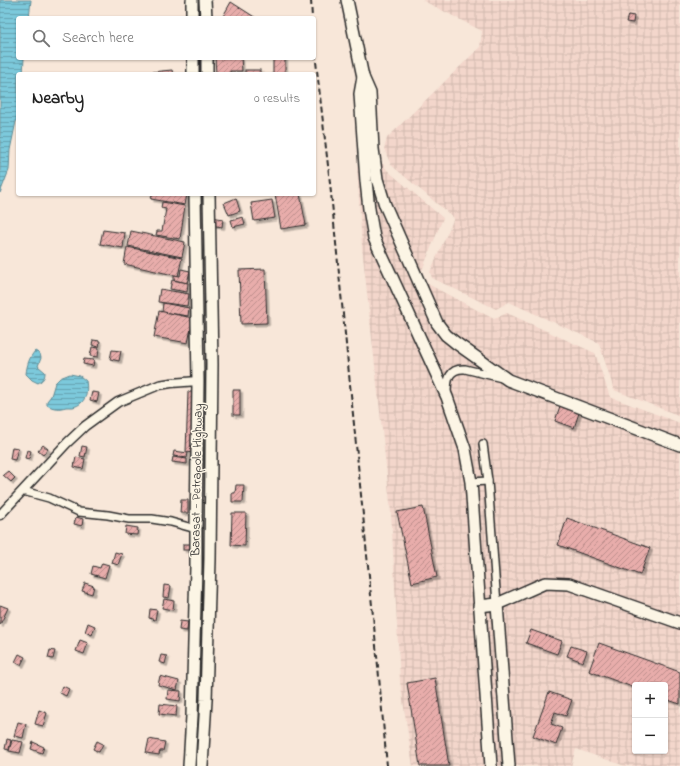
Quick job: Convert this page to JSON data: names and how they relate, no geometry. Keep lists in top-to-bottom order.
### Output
{
  "streets": {
    "highway": ["Barasat - Petrapole Highway"]
  },
  "page": {
    "search": "Search here",
    "heading": ["Nearby", "0 results"],
    "map_buttons": ["+", "−"]
  }
}
